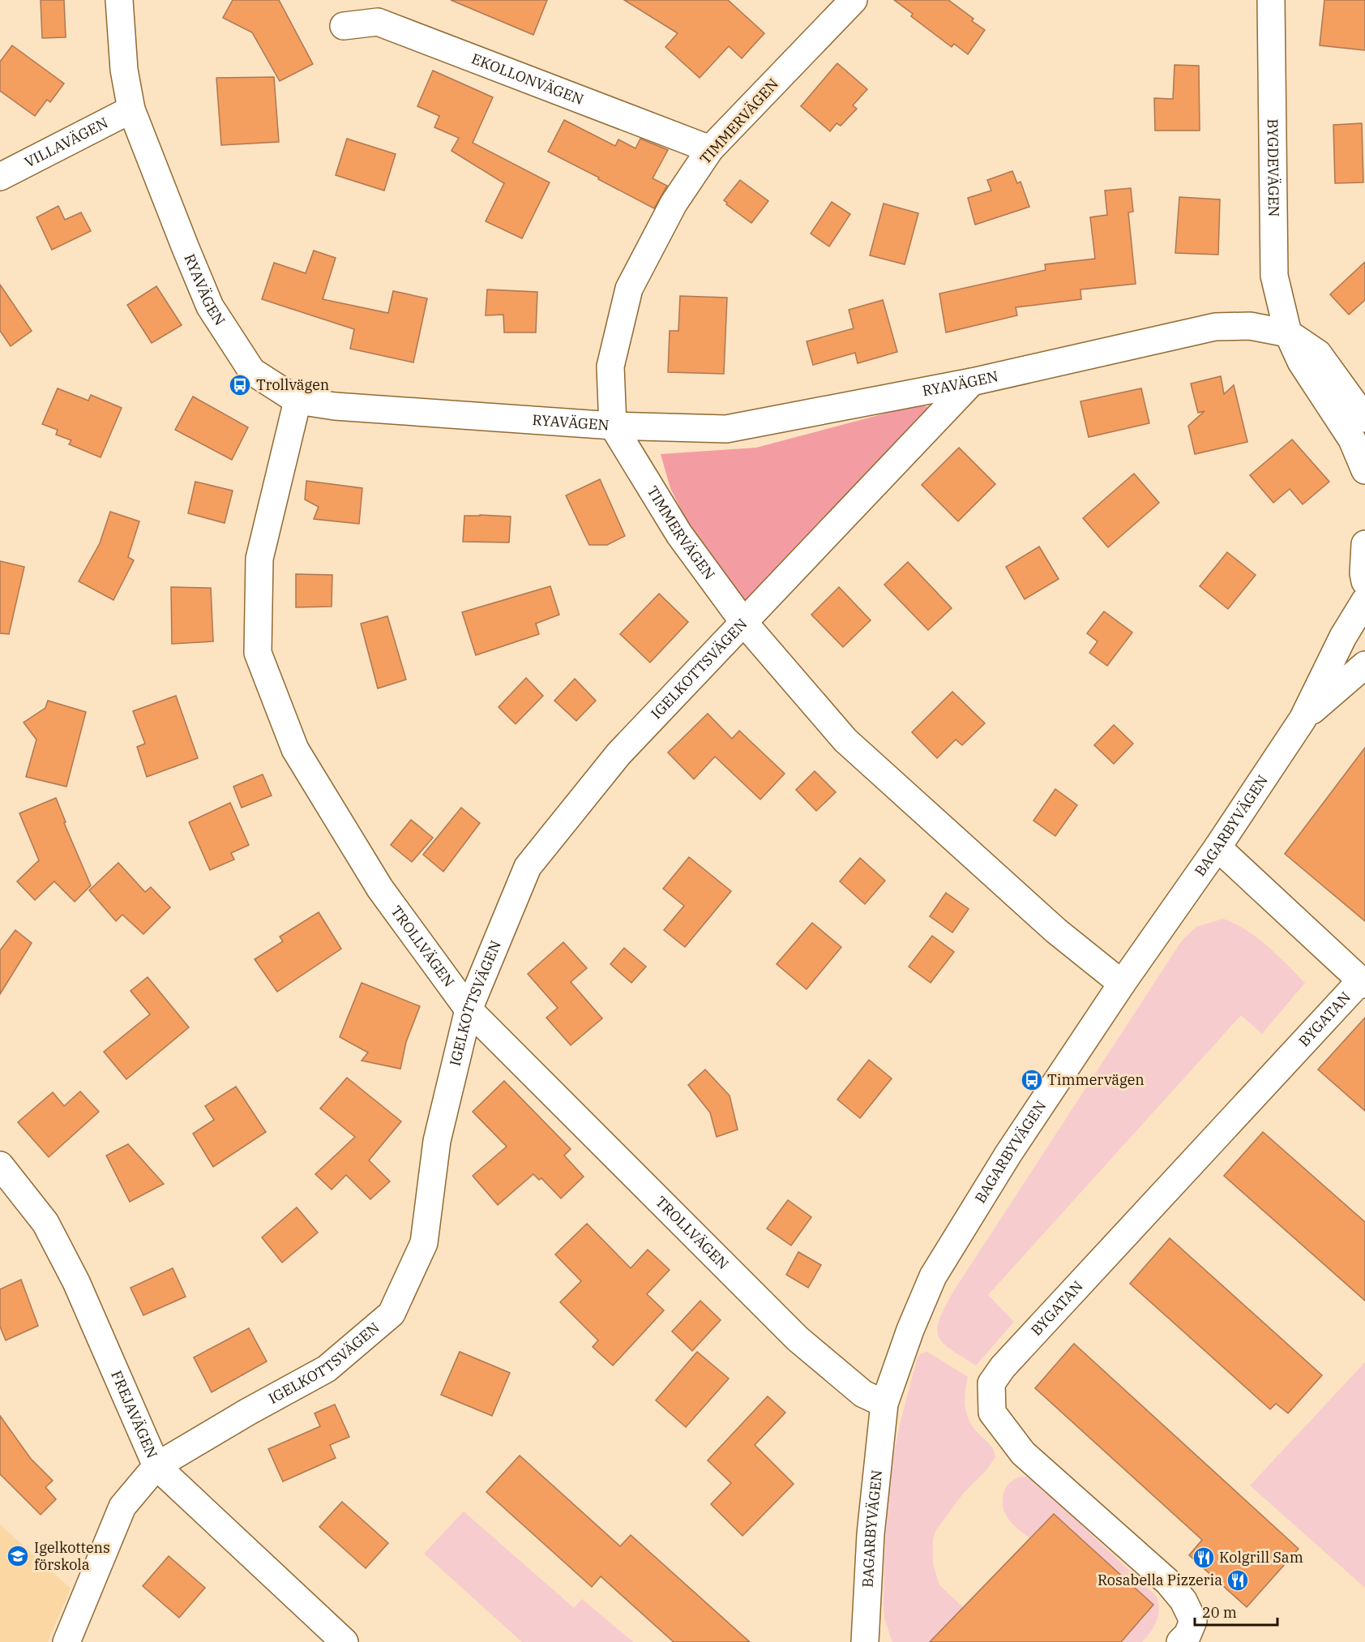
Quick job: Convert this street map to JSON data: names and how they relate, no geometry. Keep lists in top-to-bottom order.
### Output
{
  "streets": {
    "street": [
      "EKOLLONVÄGEN",
      "TIMMERVÄGEN",
      "VILLAVÄGEN",
      "BYGDEVÄGEN",
      "RYAVÄGEN",
      "IGELKOTTSVÄGEN",
      "BAGARBYVÄGEN",
      "TROLLVÄGEN",
      "BYGATAN",
      "FREJAVÄGEN"
    ]
  },
  "crossings": [
    ["EKOLLONVÄGEN", "TIMMERVÄGEN"],
    ["TIMMERVÄGEN", "RYAVÄGEN"],
    ["TIMMERVÄGEN", "IGELKOTTSVÄGEN"],
    ["TIMMERVÄGEN", "BAGARBYVÄGEN"],
    ["VILLAVÄGEN", "RYAVÄGEN"],
    ["BYGDEVÄGEN", "RYAVÄGEN"],
    ["RYAVÄGEN", "IGELKOTTSVÄGEN"],
    ["RYAVÄGEN", "TROLLVÄGEN"],
    ["IGELKOTTSVÄGEN", "TROLLVÄGEN"],
    ["IGELKOTTSVÄGEN", "FREJAVÄGEN"],
    ["BAGARBYVÄGEN", "TROLLVÄGEN"],
    ["BAGARBYVÄGEN", "BYGATAN"]
  ],
  "places": {
    "bus stop": ["Trollvägen", "Timmervägen"],
    "school or university": ["Igelkottens förskola"],
    "restaurant": ["Kolgrill Sam", "Rosabella Pizzeria"]
  },
  "scale_bar": "20 m"
}
